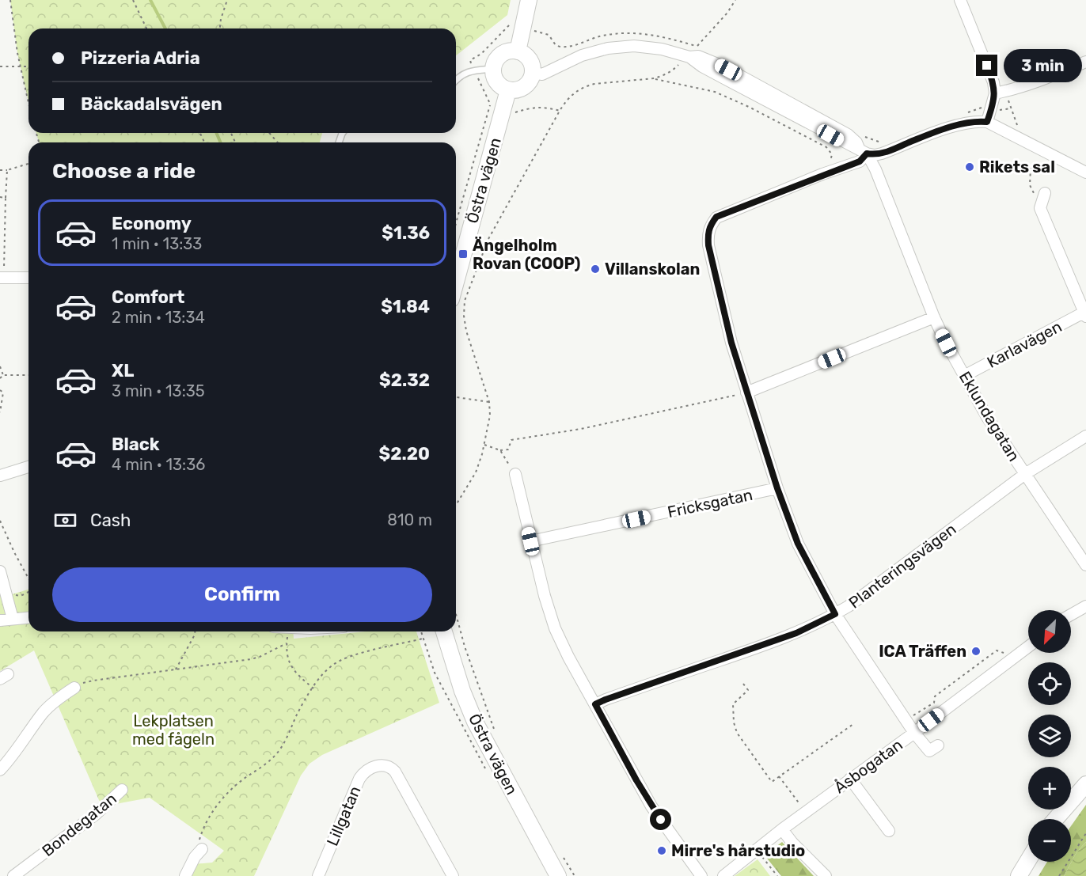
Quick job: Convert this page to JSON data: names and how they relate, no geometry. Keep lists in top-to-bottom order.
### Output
{
  "streets": {
    "main road": ["Östra vägen"],
    "street": [
      "Karlavägen",
      "Eklundagatan",
      "Fricksgatan",
      "Planteringsvägen",
      "Åsbogatan",
      "Lillgatan",
      "Bondegatan"
    ]
  },
  "crossings": [
    ["Karlavägen", "Eklundagatan"],
    ["Eklundagatan", "Planteringsvägen"]
  ],
  "parks": ["Lekplatsen med fågeln"],
  "places": {
    "other": [
      "Rikets sal",
      "Villanskolan",
      "ICA Träffen",
      "Mirre's hårstudio"
    ],
    "transit": ["Ängelholm Rovan (COOP)"]
  },
  "north": "bottom left",
  "page": {
    "banner": ["Pizzeria Adria", "Bäckadalsvägen"],
    "bubble": "3 min",
    "heading": "Choose a ride",
    "list": [
      {
        "name": "Economy",
        "note": "1 min · 13:33",
        "value": "$1.36"
      },
      {
        "name": "Comfort",
        "note": "2 min · 13:34",
        "value": "$1.84"
      },
      {
        "name": "XL",
        "note": "3 min · 13:35",
        "value": "$2.32"
      },
      {
        "name": "Black",
        "note": "4 min · 13:36",
        "value": "$2.20"
      }
    ],
    "pay": ["Cash", "810 m"],
    "buttons": "Confirm",
    "map_buttons": ["+", "−"]
  }
}
